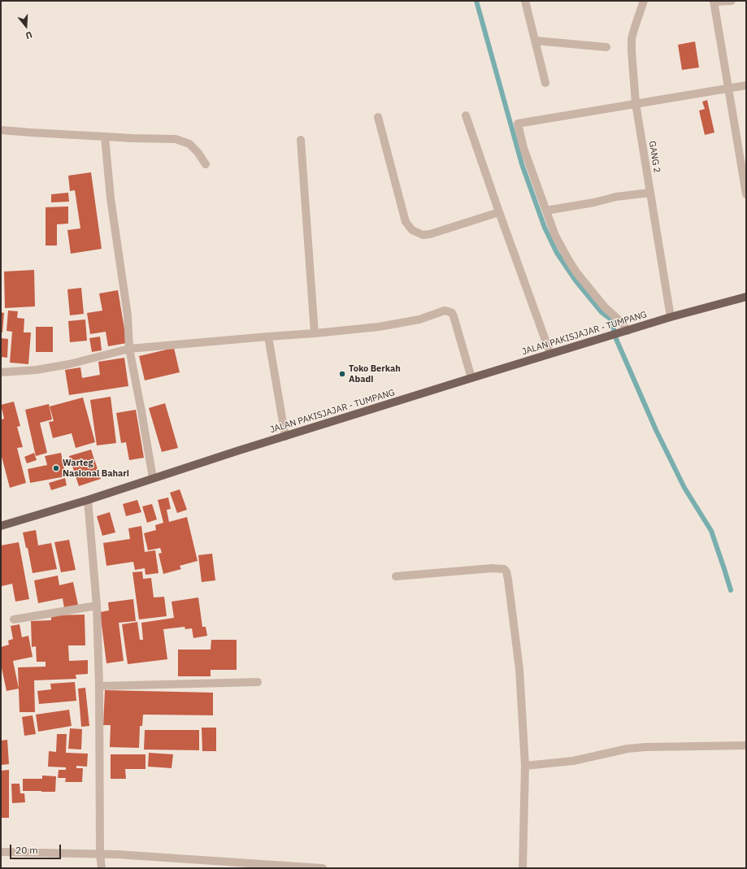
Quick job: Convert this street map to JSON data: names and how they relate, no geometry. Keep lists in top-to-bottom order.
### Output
{
  "streets": {
    "main road": ["JALAN PAKISJAJAR - TUMPANG"],
    "street": ["GANG 2"]
  },
  "crossings": [
    ["GANG 2", "JALAN PAKISJAJAR - TUMPANG"]
  ],
  "places": ["Toko Berkah Abadi", "Warteg Nasional Bahari"],
  "scale_bar": "20 m",
  "north": "bottom"
}
